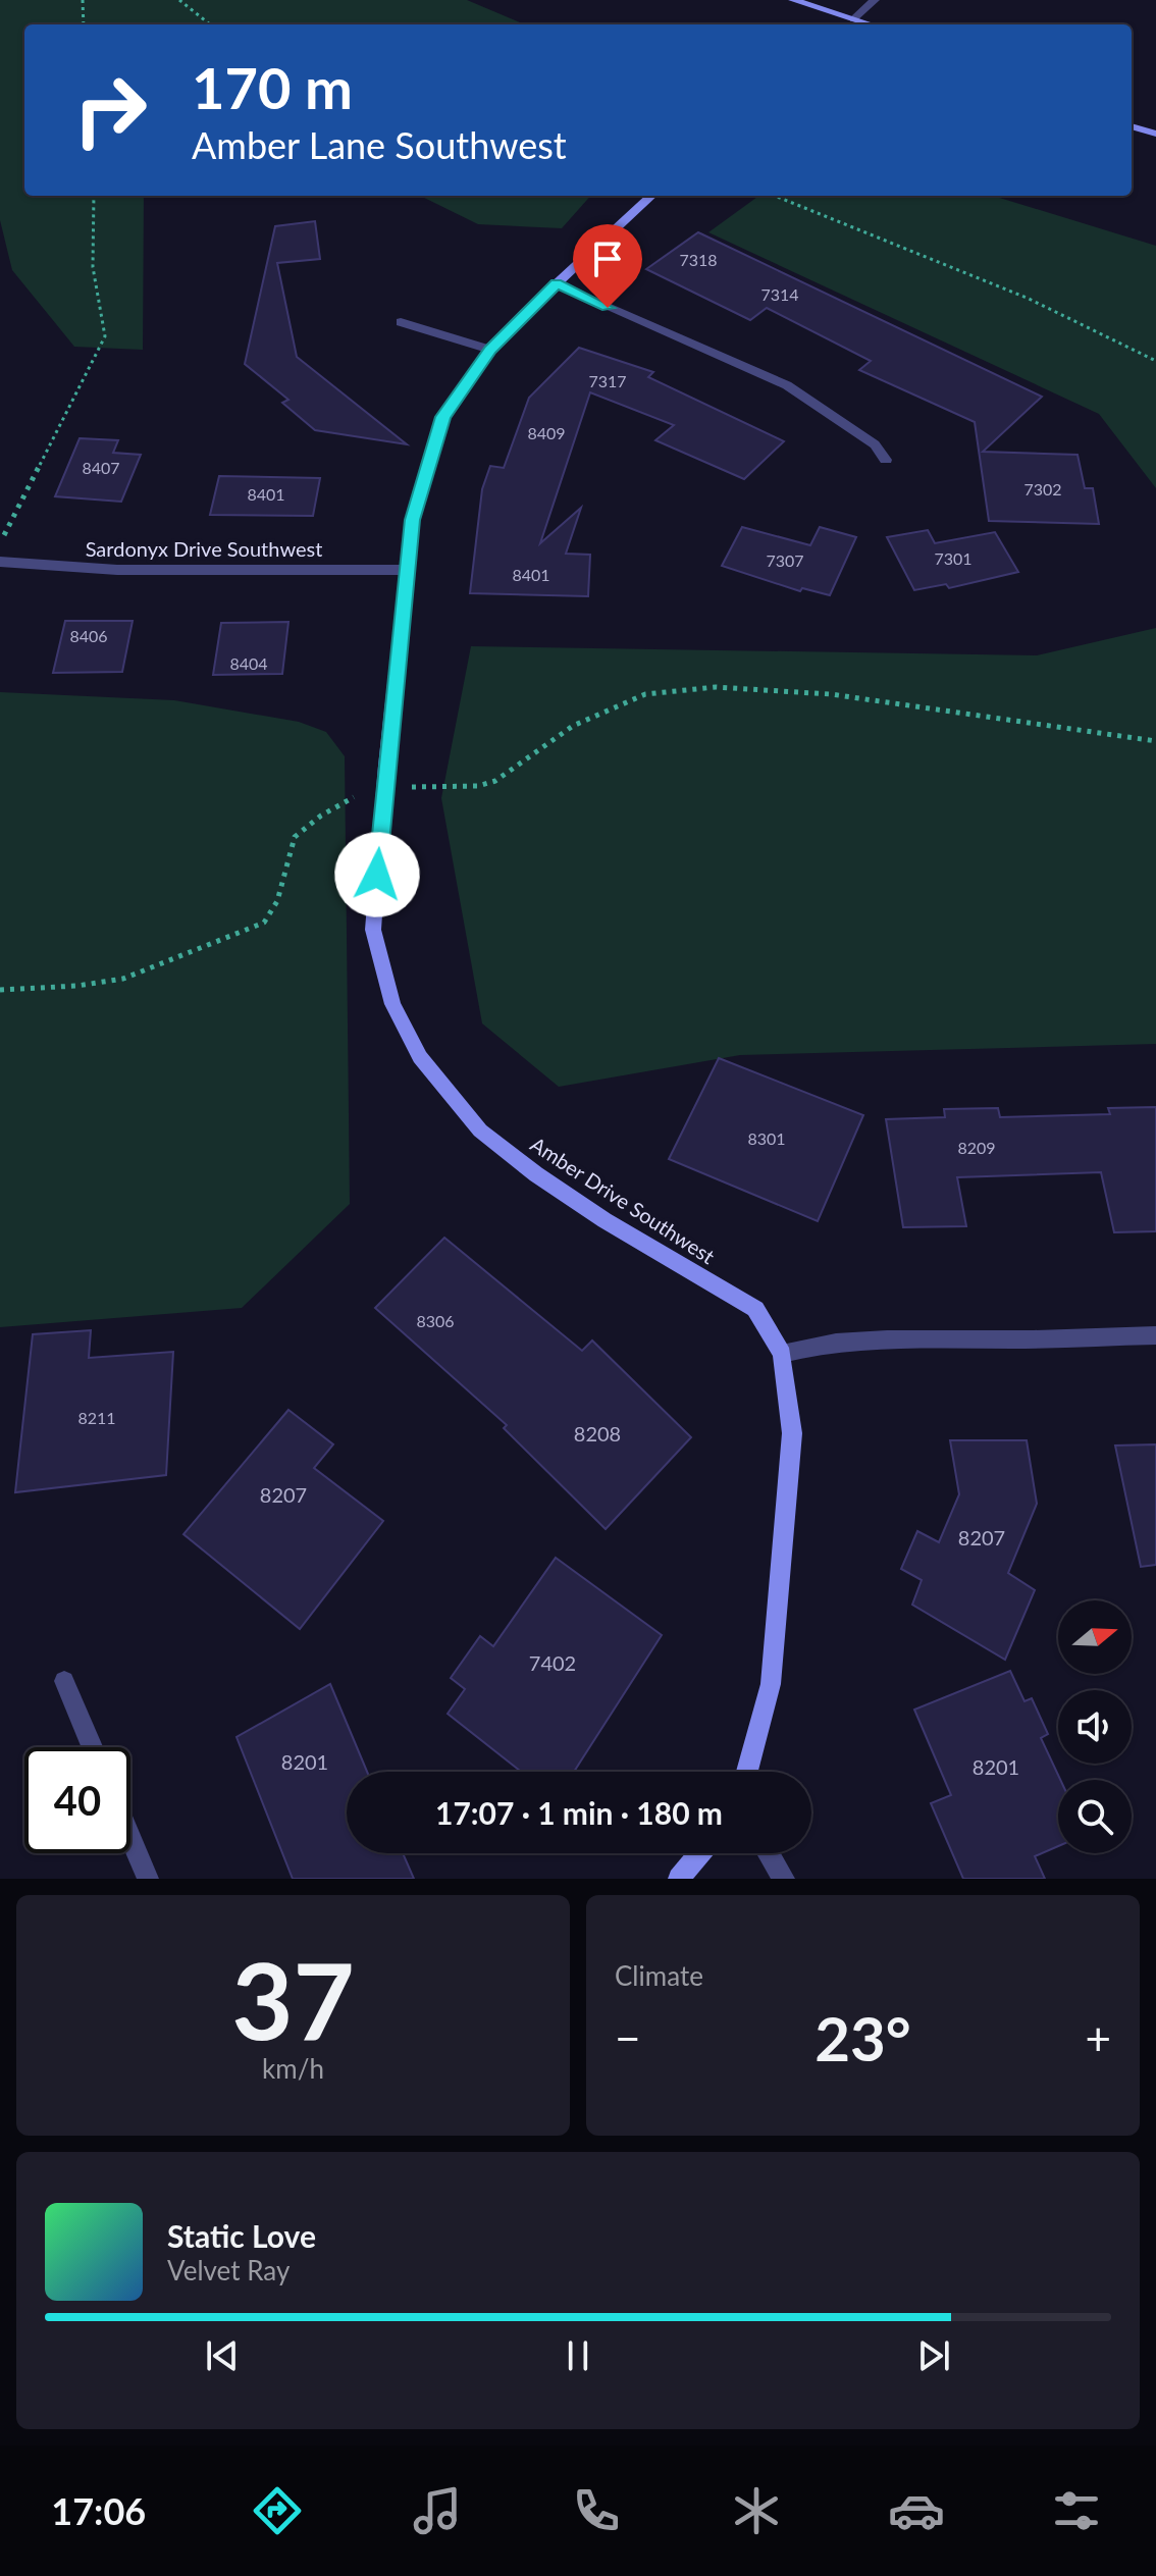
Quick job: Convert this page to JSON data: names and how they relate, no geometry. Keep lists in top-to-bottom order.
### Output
{
  "streets": {
    "street": ["Sardonyx Drive Southwest", "Amber Drive Southwest"]
  },
  "crossings": [
    ["Sardonyx Drive Southwest", "Amber Drive Southwest"]
  ],
  "house_numbers": [
    "7318",
    "7314",
    "7317",
    "8409",
    "8407",
    "7302",
    "8401",
    "7301",
    "7307",
    "8401",
    "8406",
    "8404",
    "8301",
    "8209",
    "8306",
    "8211",
    "8208",
    "8207",
    "8207",
    "7402",
    "8201",
    "8201"
  ],
  "north": "right",
  "page": {
    "turn": ["170 m", "Amber Lane Southwest"],
    "limit": "40",
    "trip": "17:07 · 1 min · 180 m",
    "tile": [
      ["37", "km/h"],
      "Climate"
    ],
    "heat": ["−", "23°", "+"],
    "song": ["Static Love", "Velvet Ray"],
    "tabs": "17:06"
  }
}
